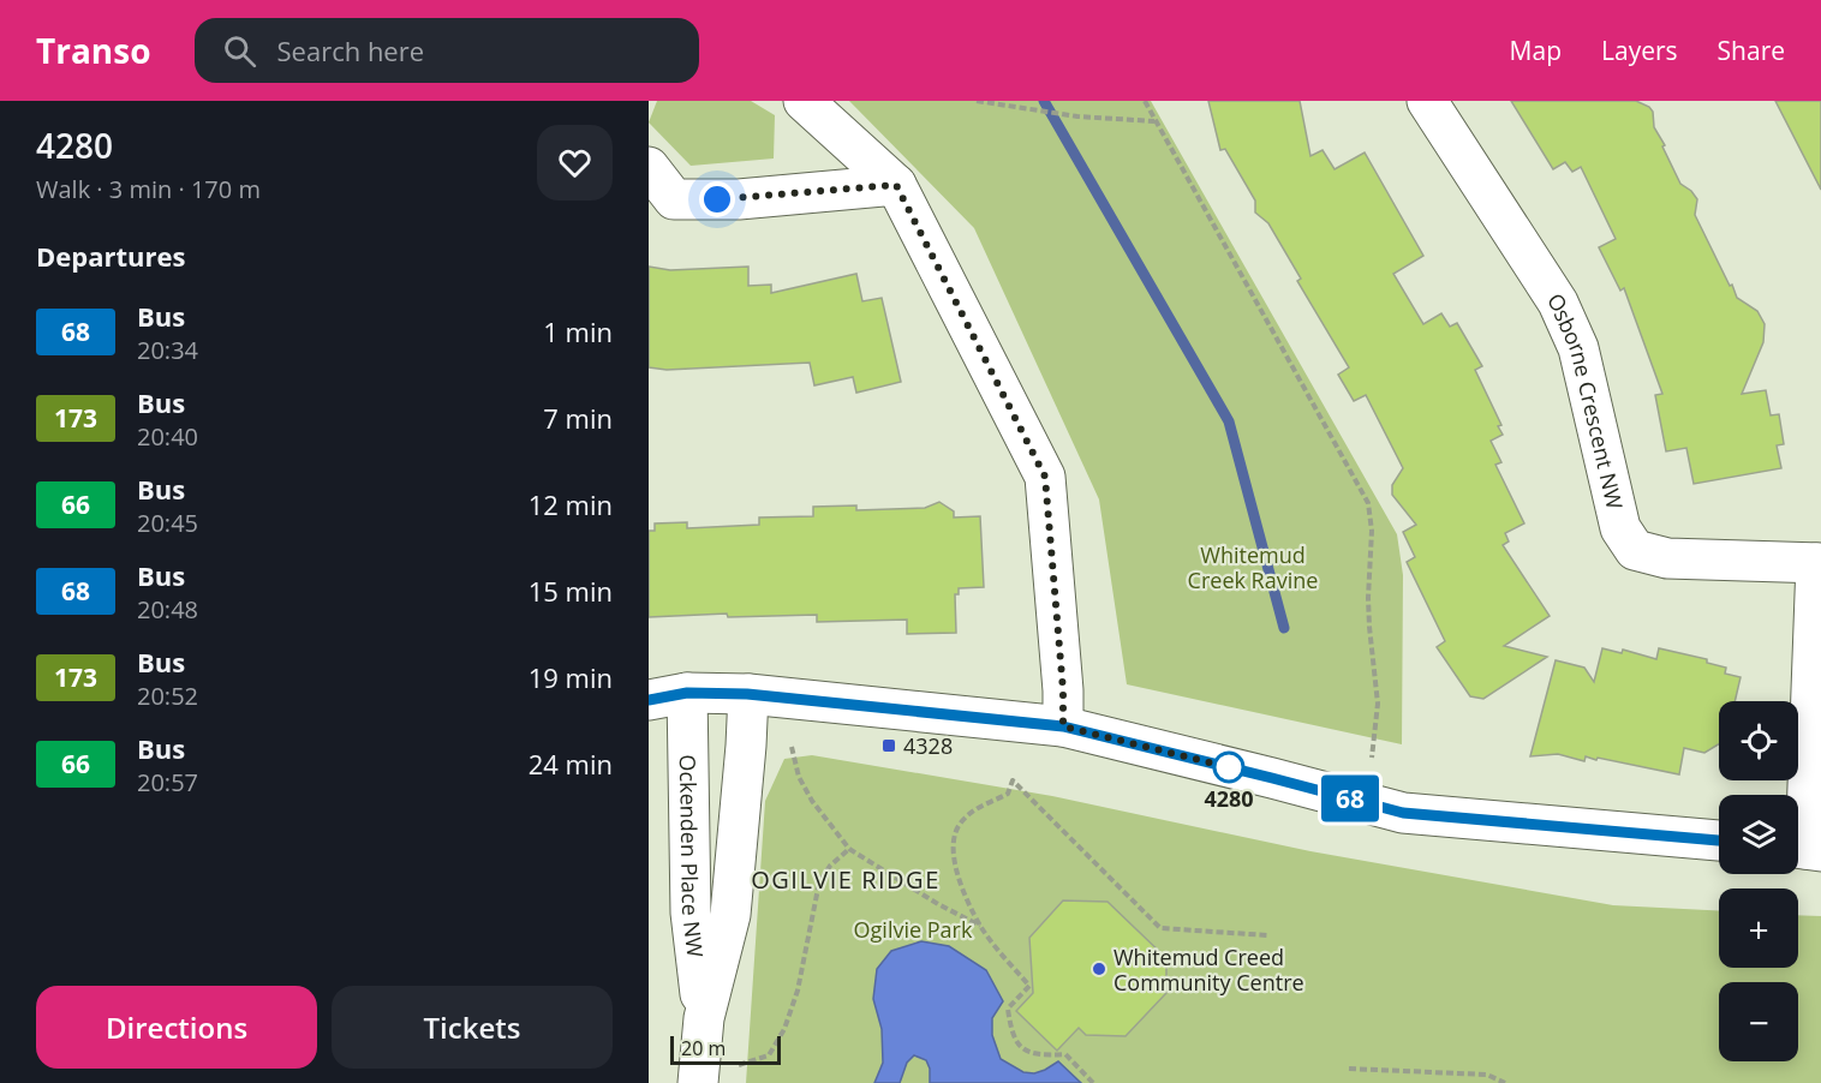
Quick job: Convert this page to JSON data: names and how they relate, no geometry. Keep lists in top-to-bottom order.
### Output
{
  "streets": {
    "street": ["Osborne Crescent NW", "Ockenden Place NW"]
  },
  "districts": ["OGILVIE RIDGE"],
  "parks": ["Whitemud Creek Ravine", "Ogilvie Park"],
  "places": {
    "transit": ["4328"],
    "other": ["4280", "Whitemud Creed Community Centre"]
  },
  "lines": ["bus line 68"],
  "scale_bar": "20 m",
  "page": {
    "header": "Transo",
    "search": "Search here",
    "nav": ["Map", "Layers", "Share"],
    "heading": [
      ["4280", "Walk · 3 min · 170 m"],
      "Departures"
    ],
    "on_map": "68",
    "list": [
      {
        "mark": "68",
        "name": "Bus",
        "note": "20:34",
        "value": "1 min"
      },
      {
        "mark": "173",
        "name": "Bus",
        "note": "20:40",
        "value": "7 min"
      },
      {
        "mark": "66",
        "name": "Bus",
        "note": "20:45",
        "value": "12 min"
      },
      {
        "mark": "68",
        "name": "Bus",
        "note": "20:48",
        "value": "15 min"
      },
      {
        "mark": "173",
        "name": "Bus",
        "note": "20:52",
        "value": "19 min"
      },
      {
        "mark": "66",
        "name": "Bus",
        "note": "20:57",
        "value": "24 min"
      }
    ],
    "map_buttons": ["+", "−"],
    "buttons": ["Directions", "Tickets"],
    "scale": "20 m"
  }
}
